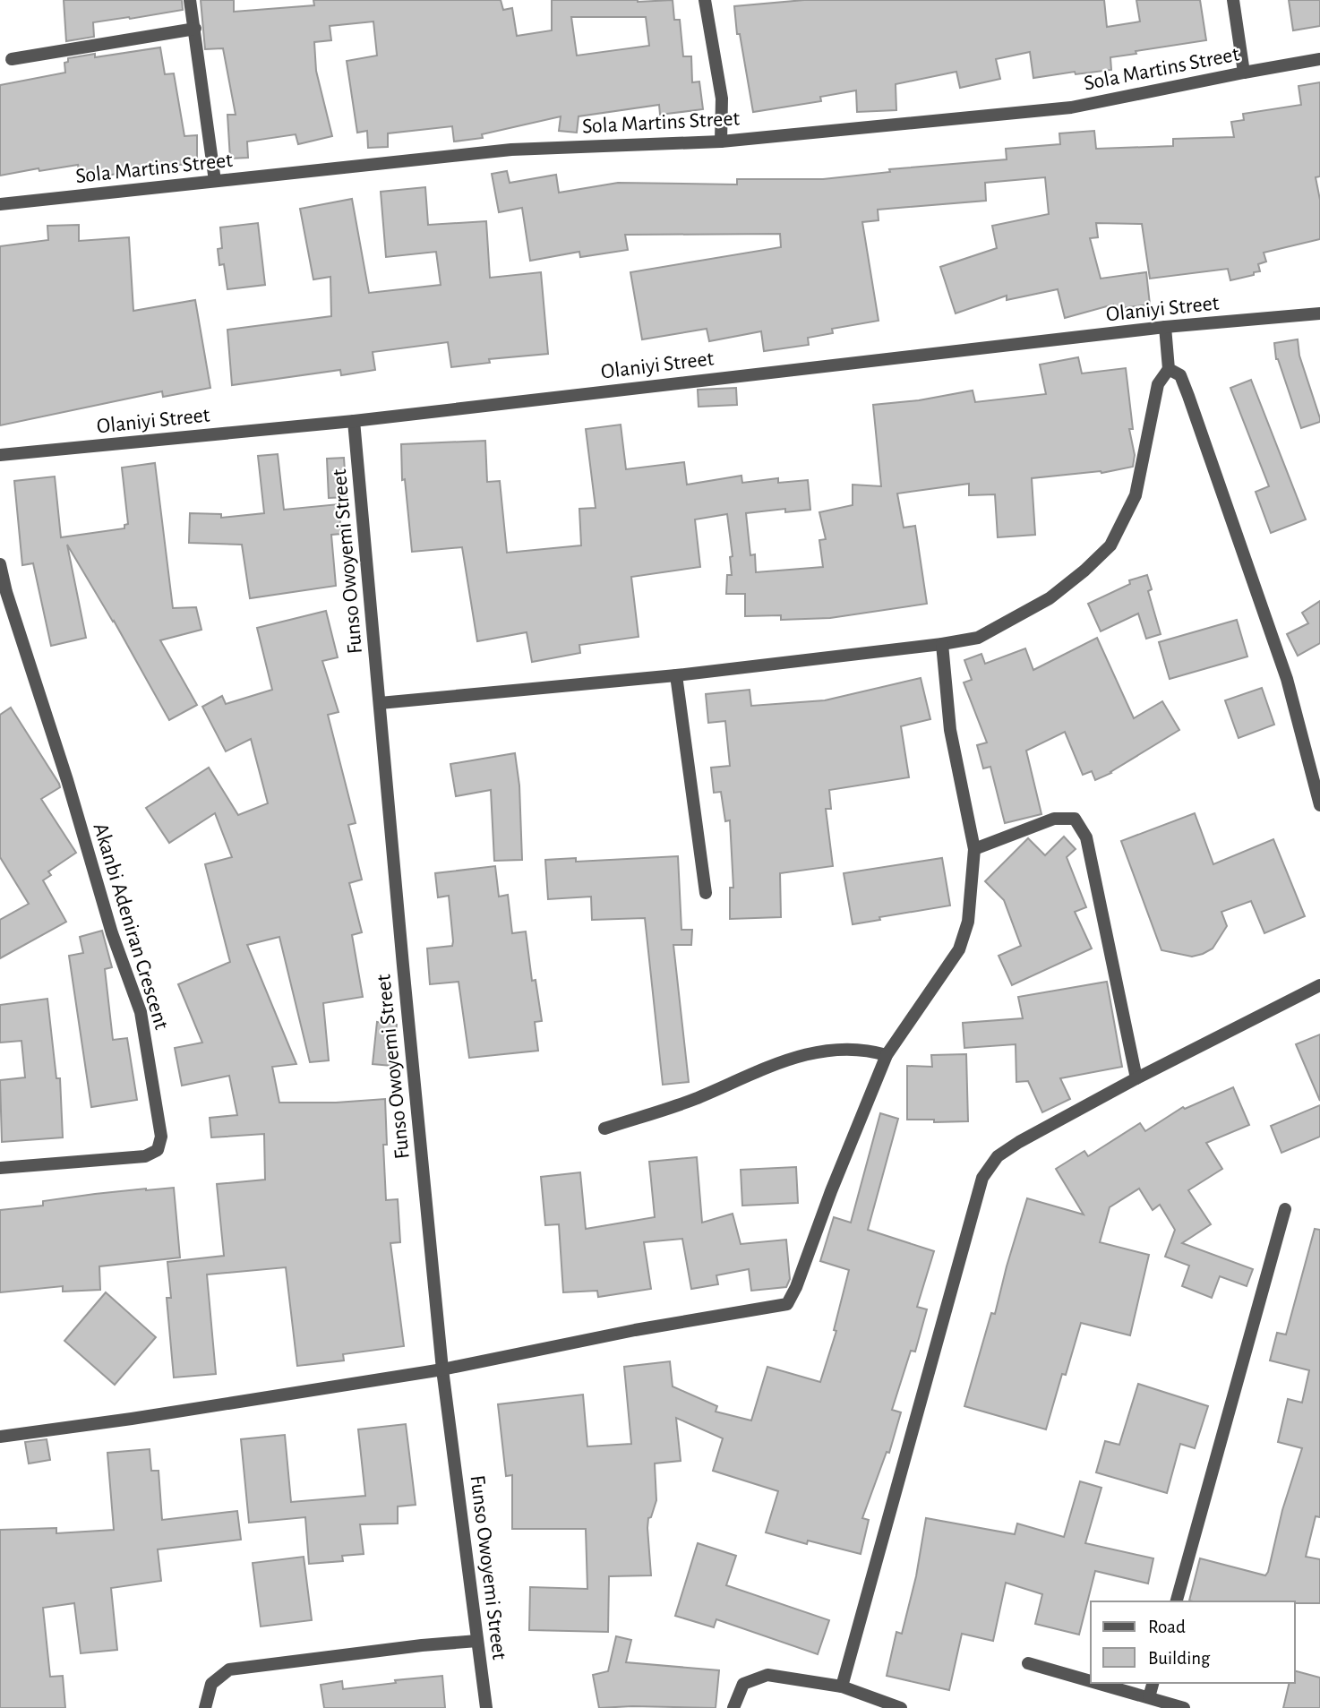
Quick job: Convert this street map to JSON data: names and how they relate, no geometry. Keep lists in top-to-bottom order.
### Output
{
  "streets": {
    "street": [
      "Sola Martins Street",
      "Olaniyi Street",
      "Funso Owoyemi Street",
      "Akanbi Adeniran Crescent"
    ]
  },
  "crossings": [
    ["Olaniyi Street", "Funso Owoyemi Street"]
  ],
  "legend": ["Road", "Building"]
}
